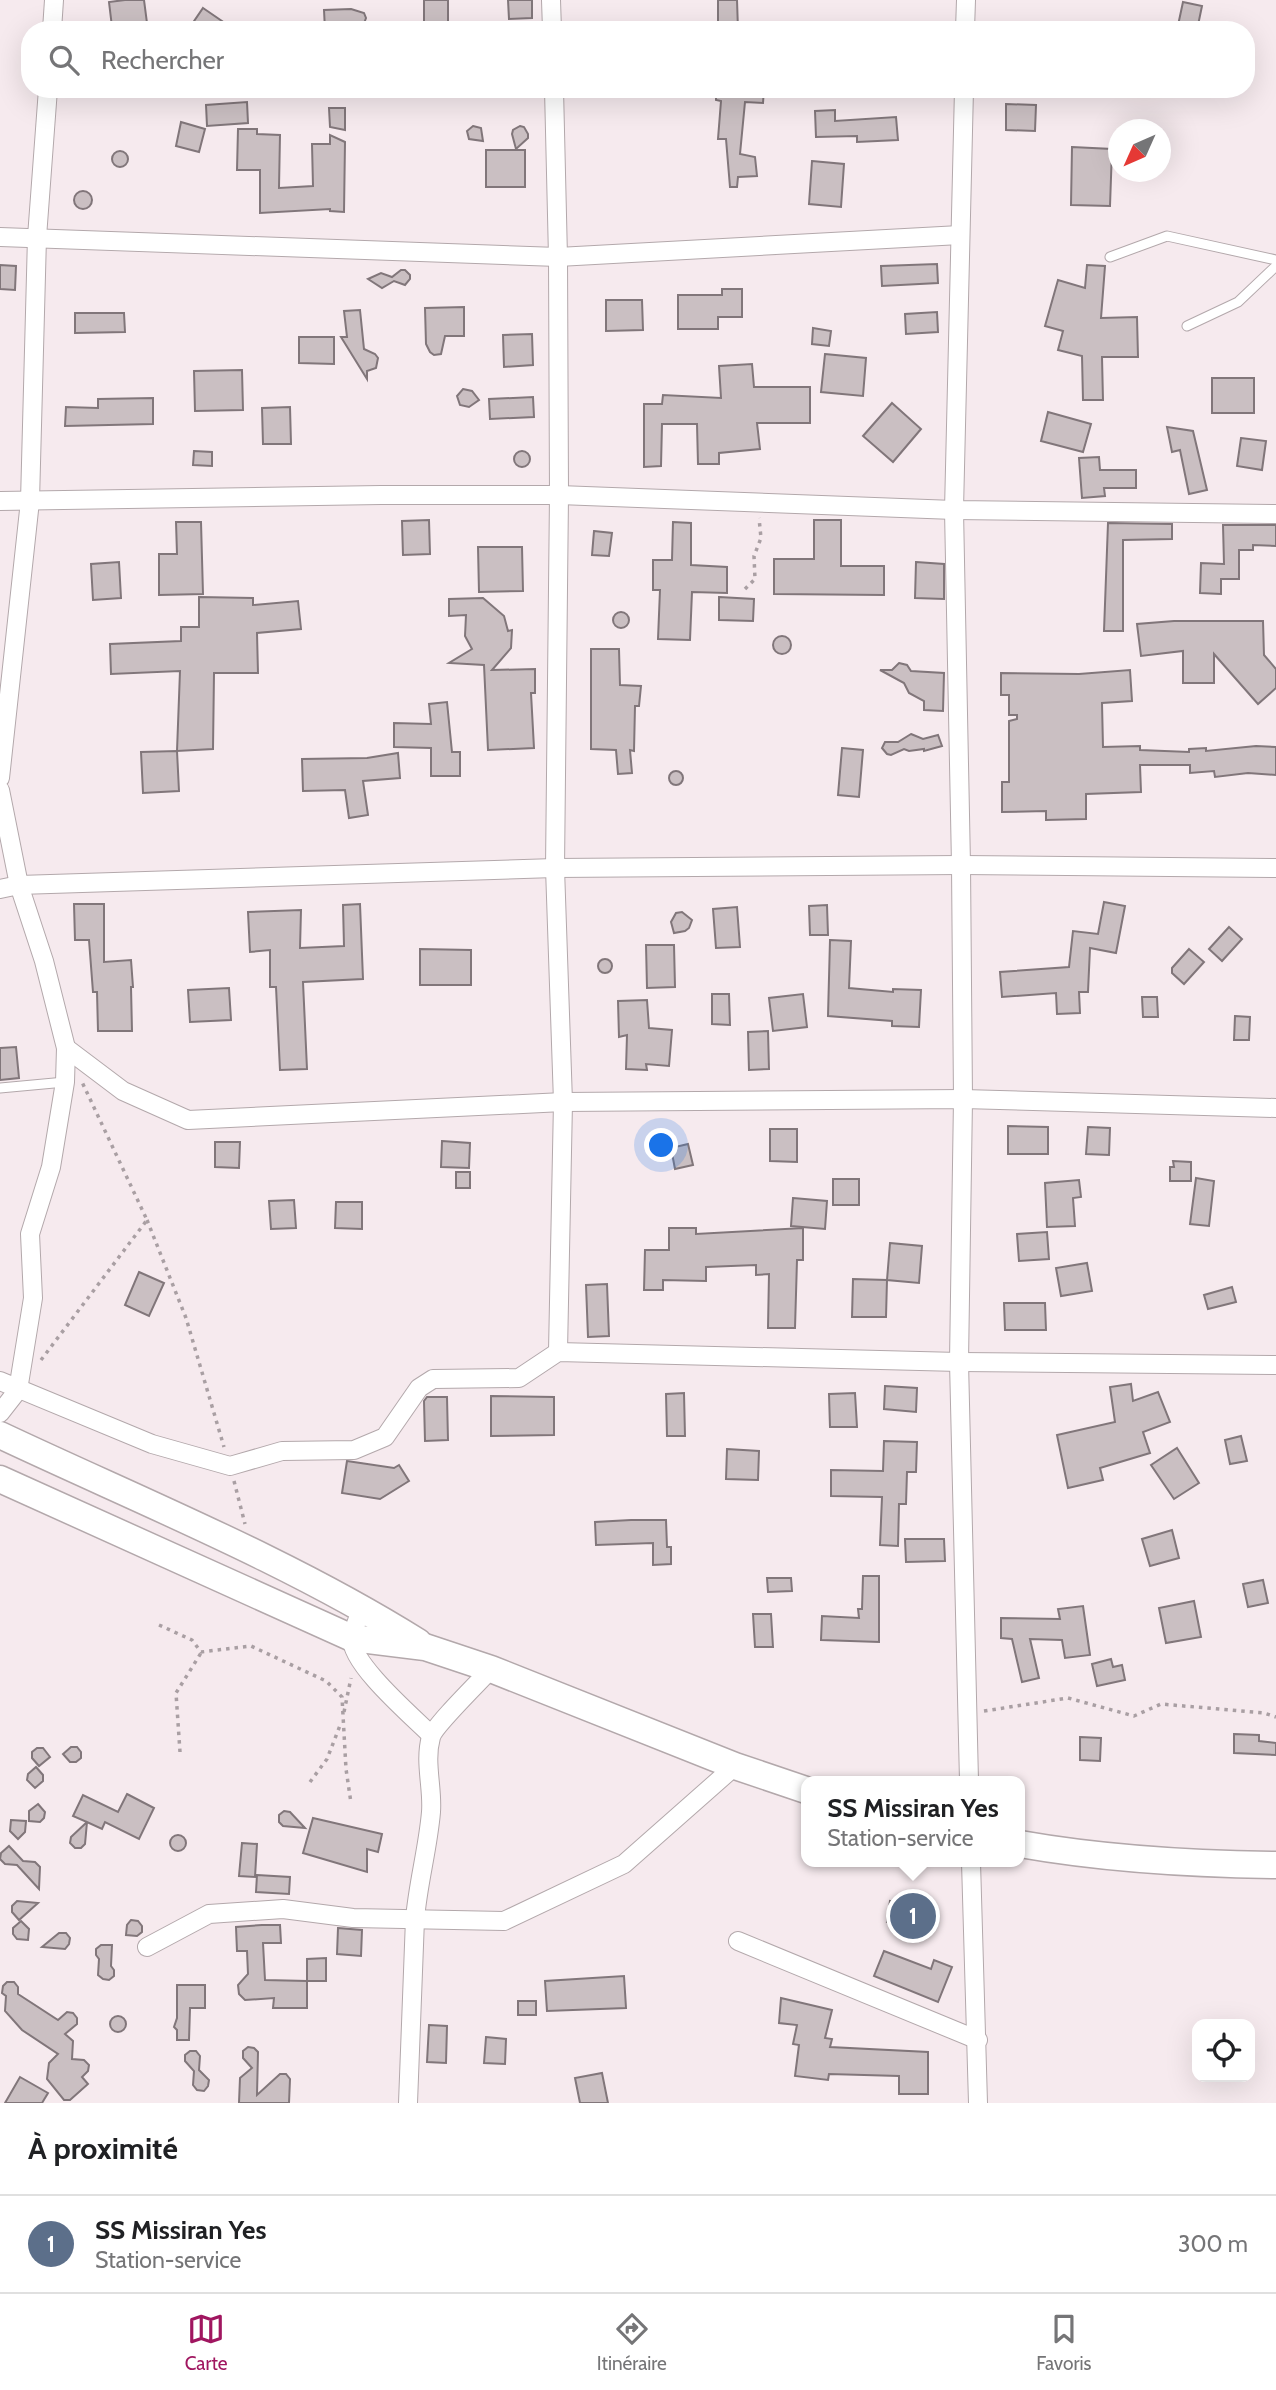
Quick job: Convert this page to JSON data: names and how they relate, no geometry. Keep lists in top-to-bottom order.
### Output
{
  "north": "bottom left",
  "page": {
    "search": "Rechercher",
    "popup": ["SS Missiran Yes", "Station-service"],
    "pins": "1",
    "heading": "À proximité",
    "list": [
      {
        "mark": "1",
        "name": "SS Missiran Yes",
        "note": "Station-service",
        "value": "300 m"
      }
    ],
    "nav": ["Carte", "Itinéraire", "Favoris"]
  }
}
